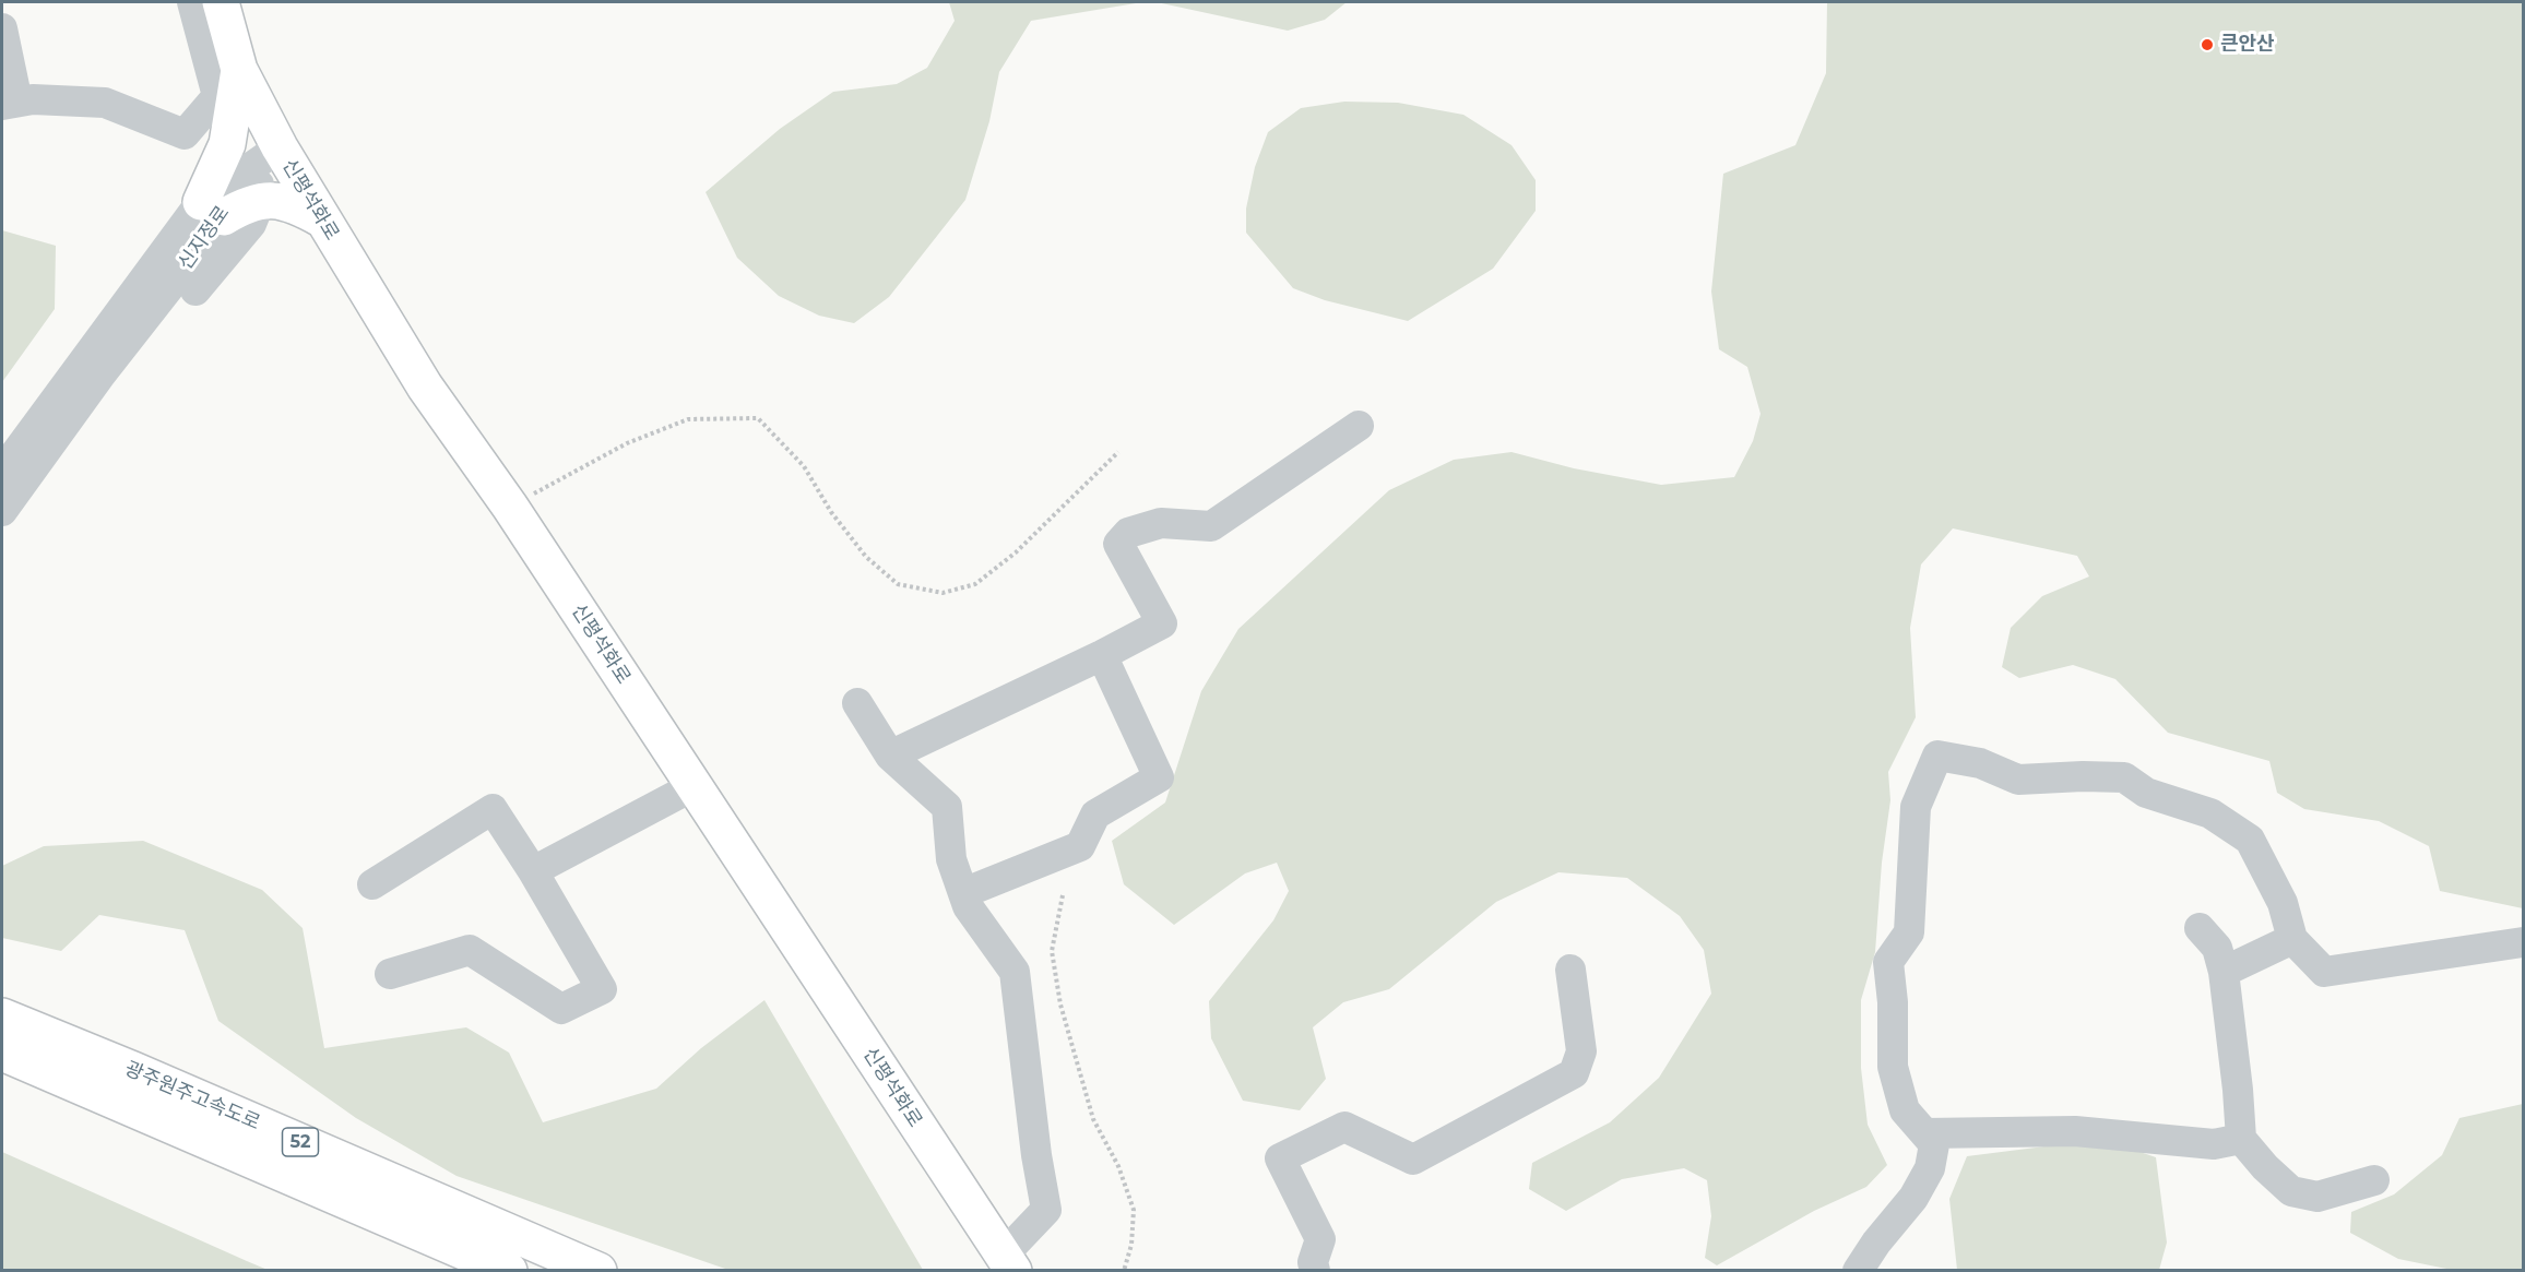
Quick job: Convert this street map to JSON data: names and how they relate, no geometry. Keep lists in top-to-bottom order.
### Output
{
  "streets": {
    "main road": ["신평석화로", "광주원주고속도로", "52"],
    "street": ["신지정로"]
  },
  "places": ["큰안산"]
}
